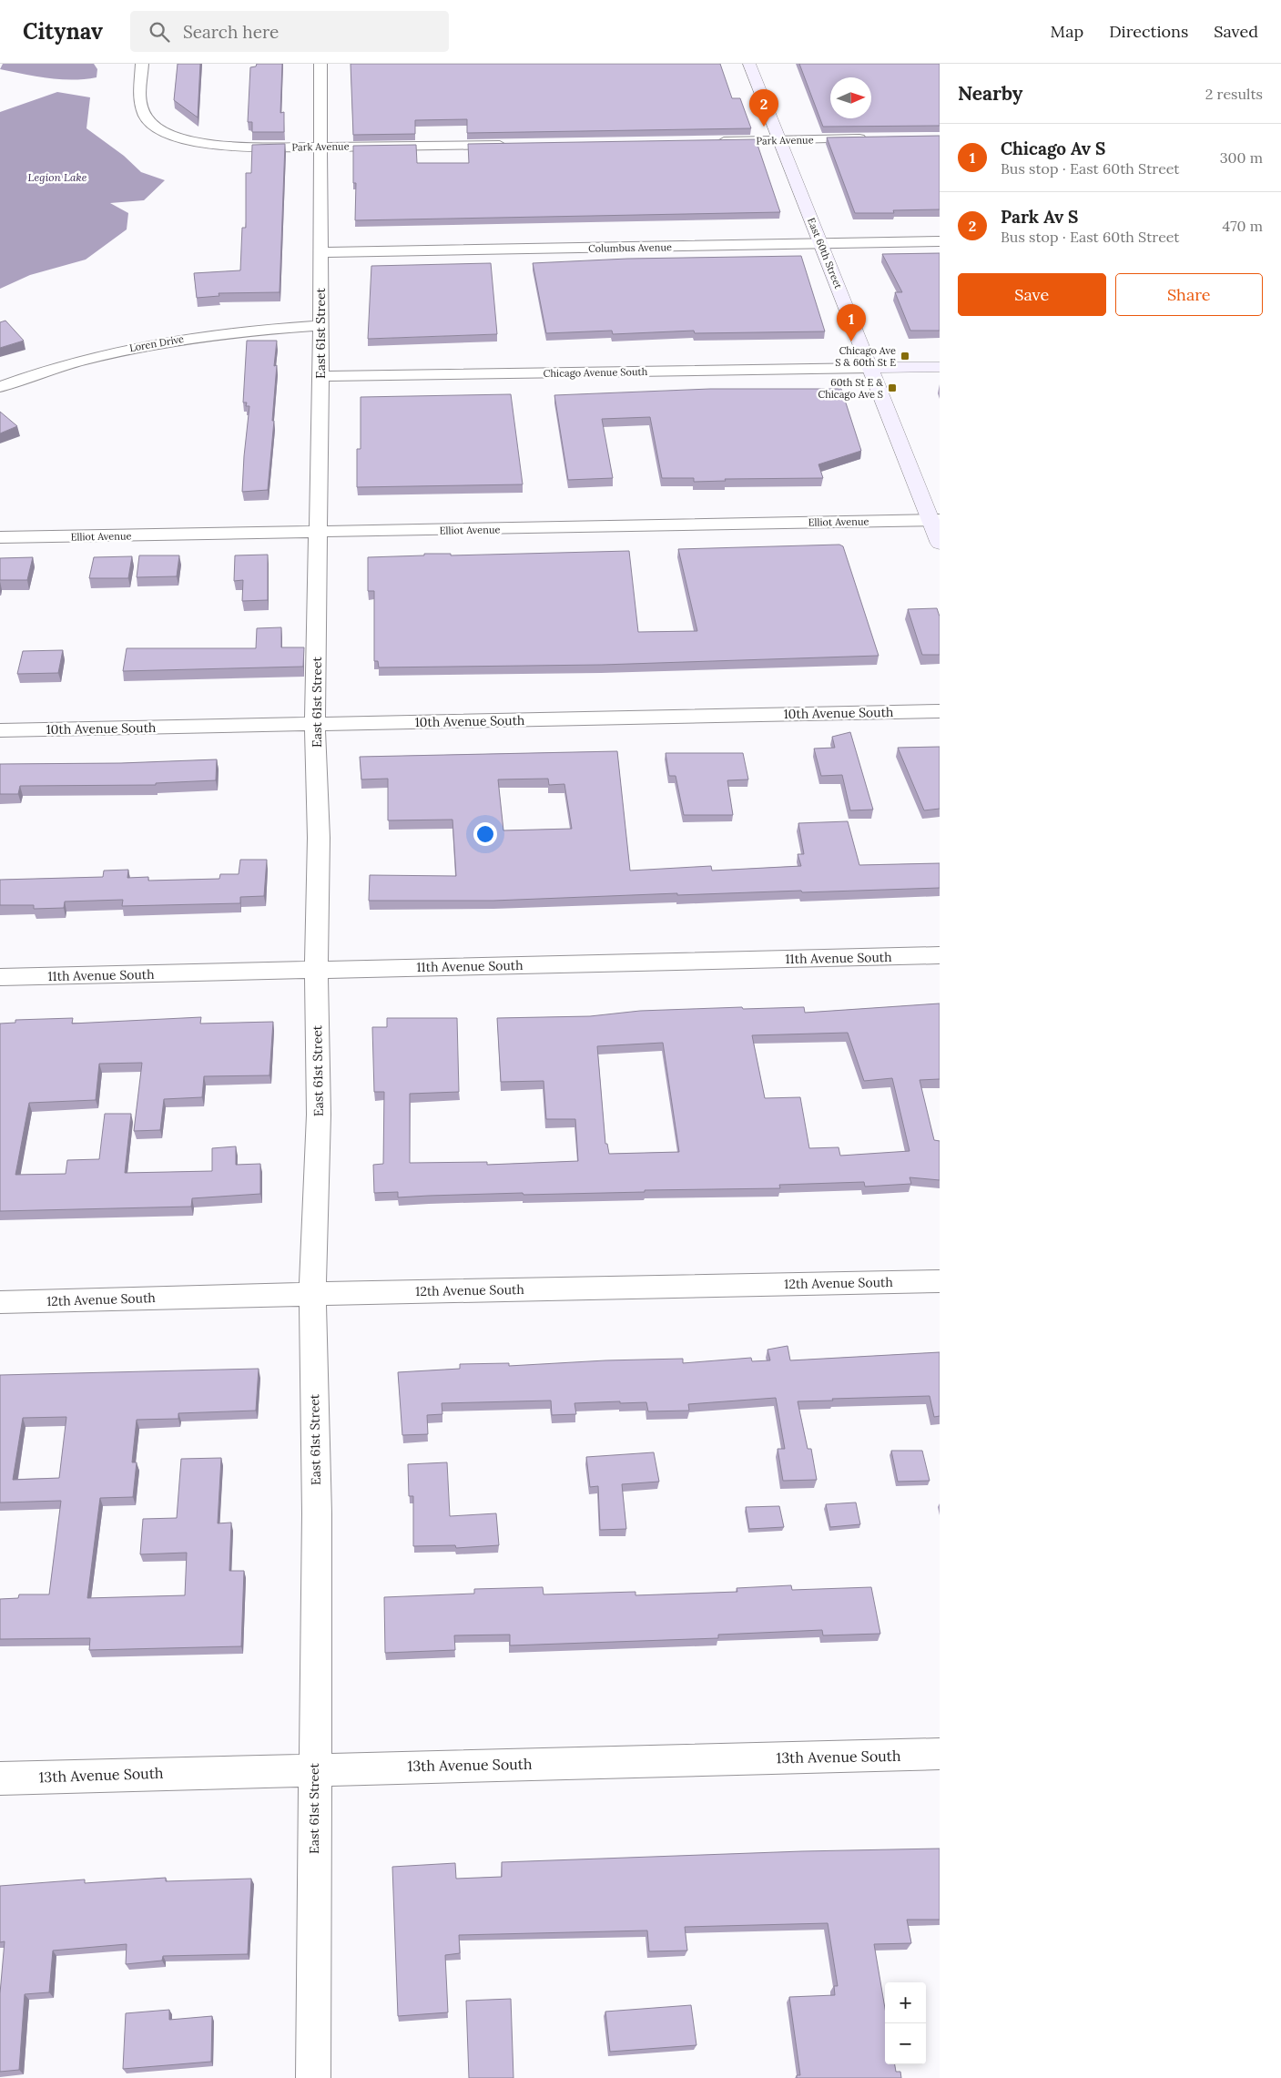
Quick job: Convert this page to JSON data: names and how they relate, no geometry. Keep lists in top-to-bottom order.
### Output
{
  "streets": {
    "street": [
      "Park Avenue",
      "Columbus Avenue",
      "East 60th Street",
      "East 61st Street",
      "Loren Drive",
      "Chicago Avenue South",
      "Elliot Avenue",
      "10th Avenue South",
      "11th Avenue South",
      "12th Avenue South",
      "13th Avenue South"
    ]
  },
  "crossings": [
    ["Park Avenue", "East 60th Street"],
    ["Park Avenue", "East 61st Street"],
    ["Columbus Avenue", "East 60th Street"],
    ["Columbus Avenue", "East 61st Street"],
    ["East 60th Street", "Chicago Avenue South"],
    ["East 60th Street", "Elliot Avenue"],
    ["East 61st Street", "Loren Drive"],
    ["East 61st Street", "Chicago Avenue South"],
    ["East 61st Street", "Elliot Avenue"],
    ["East 61st Street", "10th Avenue South"],
    ["East 61st Street", "11th Avenue South"],
    ["East 61st Street", "12th Avenue South"],
    ["East 61st Street", "13th Avenue South"]
  ],
  "water": ["Legion Lake"],
  "places": {
    "transit": ["Chicago Ave S & 60th St E", "60th St E & Chicago Ave S"]
  },
  "north": "right",
  "page": {
    "header": "Citynav",
    "search": "Search here",
    "nav": ["Map", "Directions", "Saved"],
    "heading": ["Nearby", "2 results"],
    "pins": ["2", "1"],
    "list": [
      {
        "mark": "1",
        "name": "Chicago Av S",
        "note": "Bus stop · East 60th Street",
        "value": "300 m"
      },
      {
        "mark": "2",
        "name": "Park Av S",
        "note": "Bus stop · East 60th Street",
        "value": "470 m"
      }
    ],
    "buttons": ["Save", "Share"],
    "map_buttons": ["+", "−"]
  }
}
